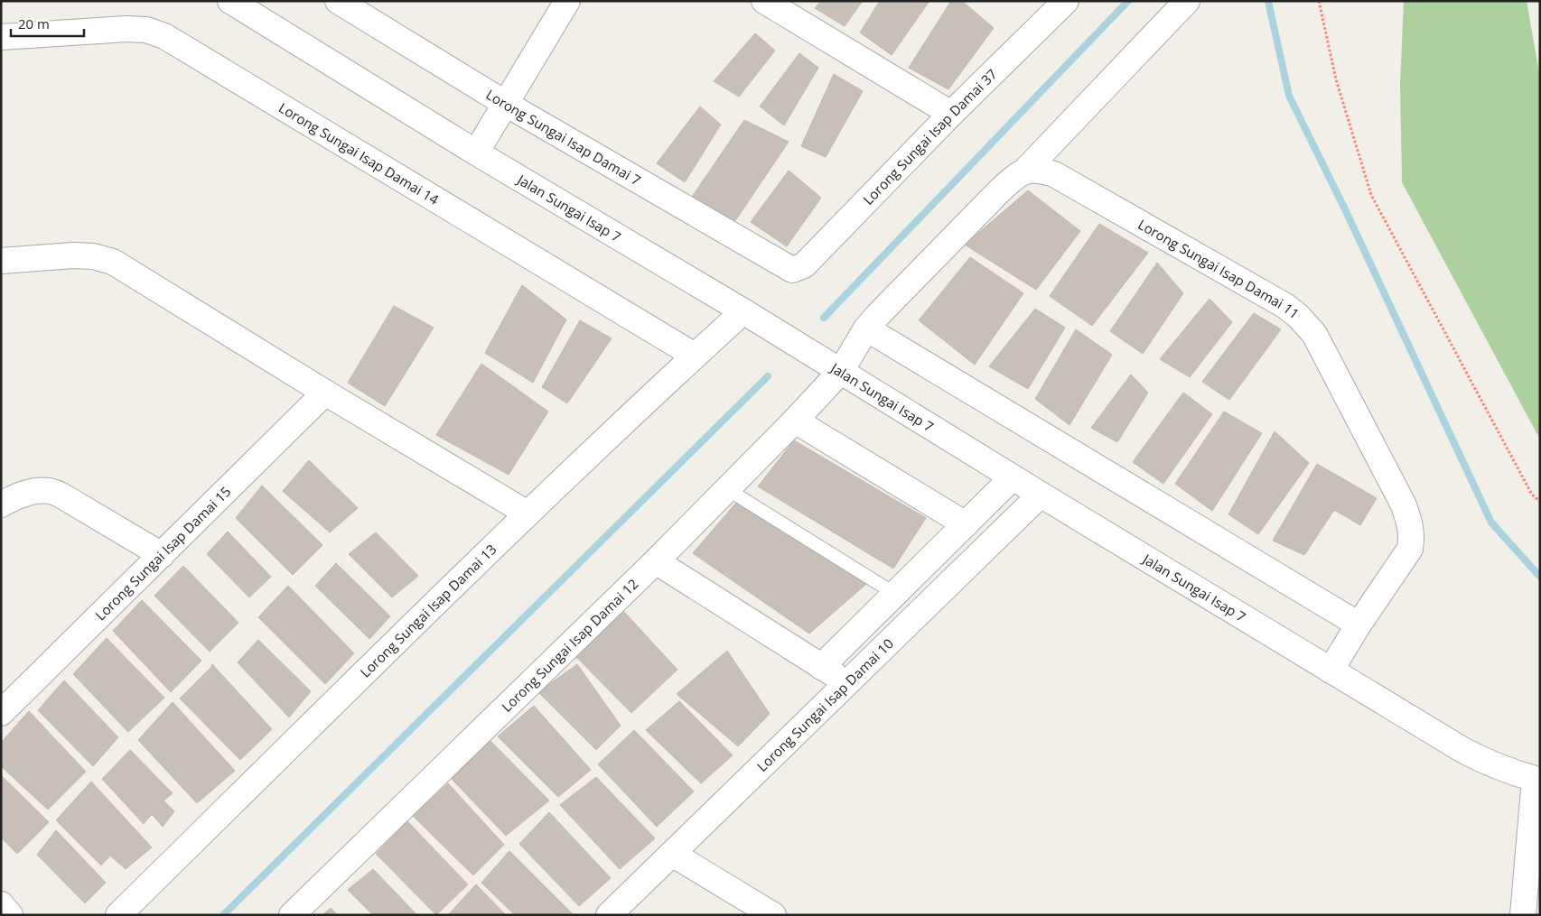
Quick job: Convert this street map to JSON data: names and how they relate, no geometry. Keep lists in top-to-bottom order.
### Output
{
  "streets": {
    "street": [
      "Lorong Sungai Isap Damai 7",
      "Lorong Sungai Isap Damai 37",
      "Lorong Sungai Isap Damai 14",
      "Jalan Sungai Isap 7",
      "Lorong Sungai Isap Damai 11",
      "Lorong Sungai Isap Damai 15",
      "Lorong Sungai Isap Damai 13",
      "Lorong Sungai Isap Damai 12",
      "Lorong Sungai Isap Damai 10"
    ]
  },
  "crossings": [
    ["Lorong Sungai Isap Damai 7", "Lorong Sungai Isap Damai 37"],
    ["Lorong Sungai Isap Damai 14", "Lorong Sungai Isap Damai 13"],
    ["Jalan Sungai Isap 7", "Lorong Sungai Isap Damai 11"],
    ["Jalan Sungai Isap 7", "Lorong Sungai Isap Damai 13"],
    ["Jalan Sungai Isap 7", "Lorong Sungai Isap Damai 12"],
    ["Jalan Sungai Isap 7", "Lorong Sungai Isap Damai 10"]
  ],
  "scale_bar": "20 m"
}
